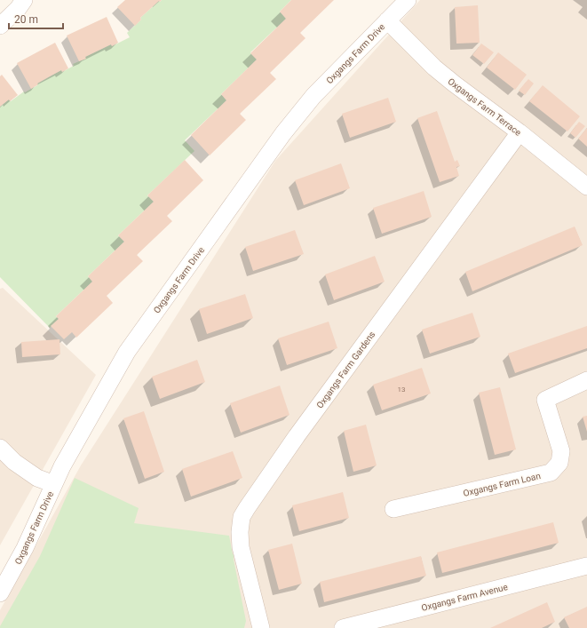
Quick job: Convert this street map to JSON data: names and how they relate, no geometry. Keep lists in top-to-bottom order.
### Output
{
  "streets": {
    "street": [
      "Oxgangs Farm Drive",
      "Oxgangs Farm Terrace",
      "Oxgangs Farm Gardens",
      "Oxgangs Farm Loan",
      "Oxgangs Farm Avenue"
    ]
  },
  "crossings": [
    ["Oxgangs Farm Drive", "Oxgangs Farm Terrace"],
    ["Oxgangs Farm Terrace", "Oxgangs Farm Gardens"]
  ],
  "house_numbers": ["13"],
  "scale_bar": "20 m"
}
